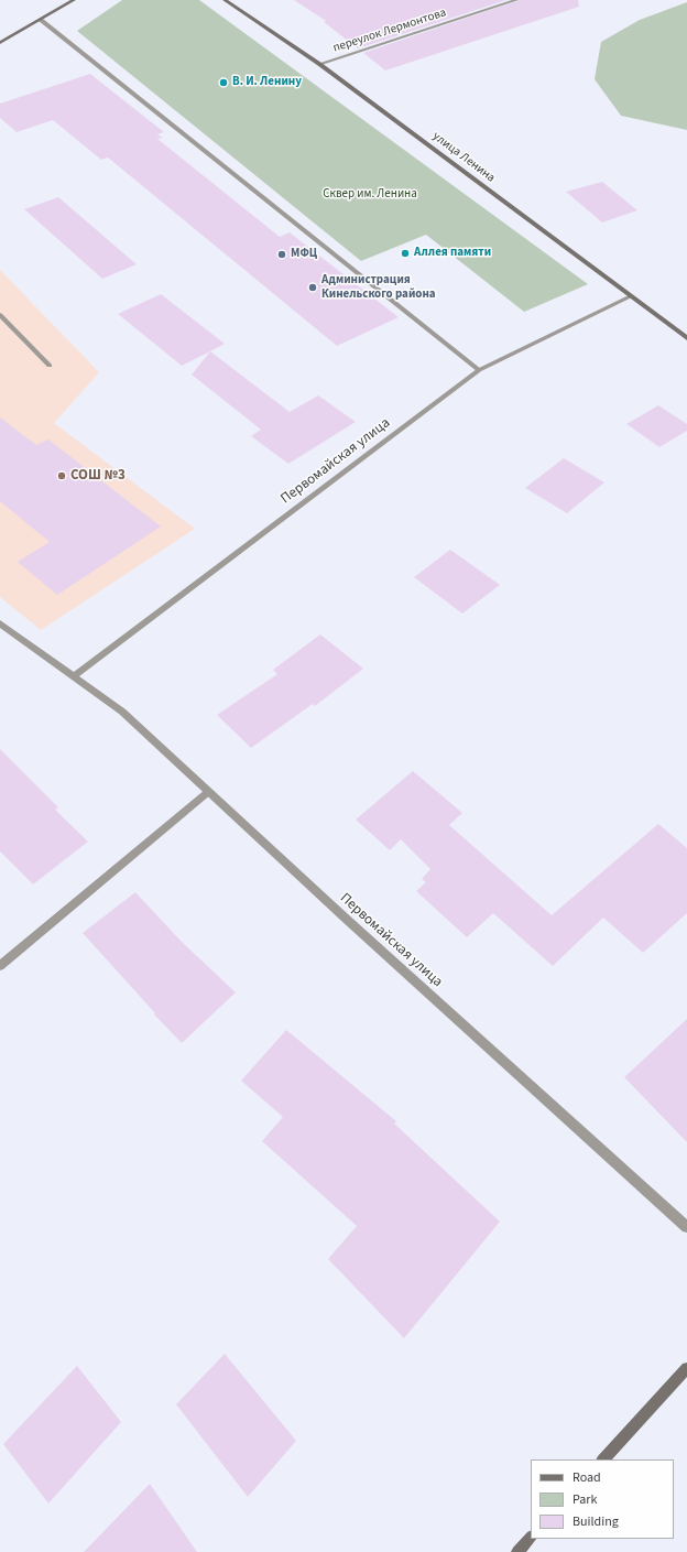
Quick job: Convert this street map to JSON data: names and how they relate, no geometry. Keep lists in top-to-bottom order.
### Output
{
  "streets": {
    "street": ["переулок Лермонтова", "улица Ленина", "Первомайская улица"]
  },
  "crossings": [
    ["переулок Лермонтова", "улица Ленина"],
    ["улица Ленина", "Первомайская улица"]
  ],
  "parks": ["Сквер им. Ленина"],
  "places": [
    "В. И. Ленину",
    "Аллея памяти",
    "МФЦ",
    "Администрация Кинельского района",
    "СОШ №3"
  ],
  "legend": ["Road", "Park", "Building"]
}
